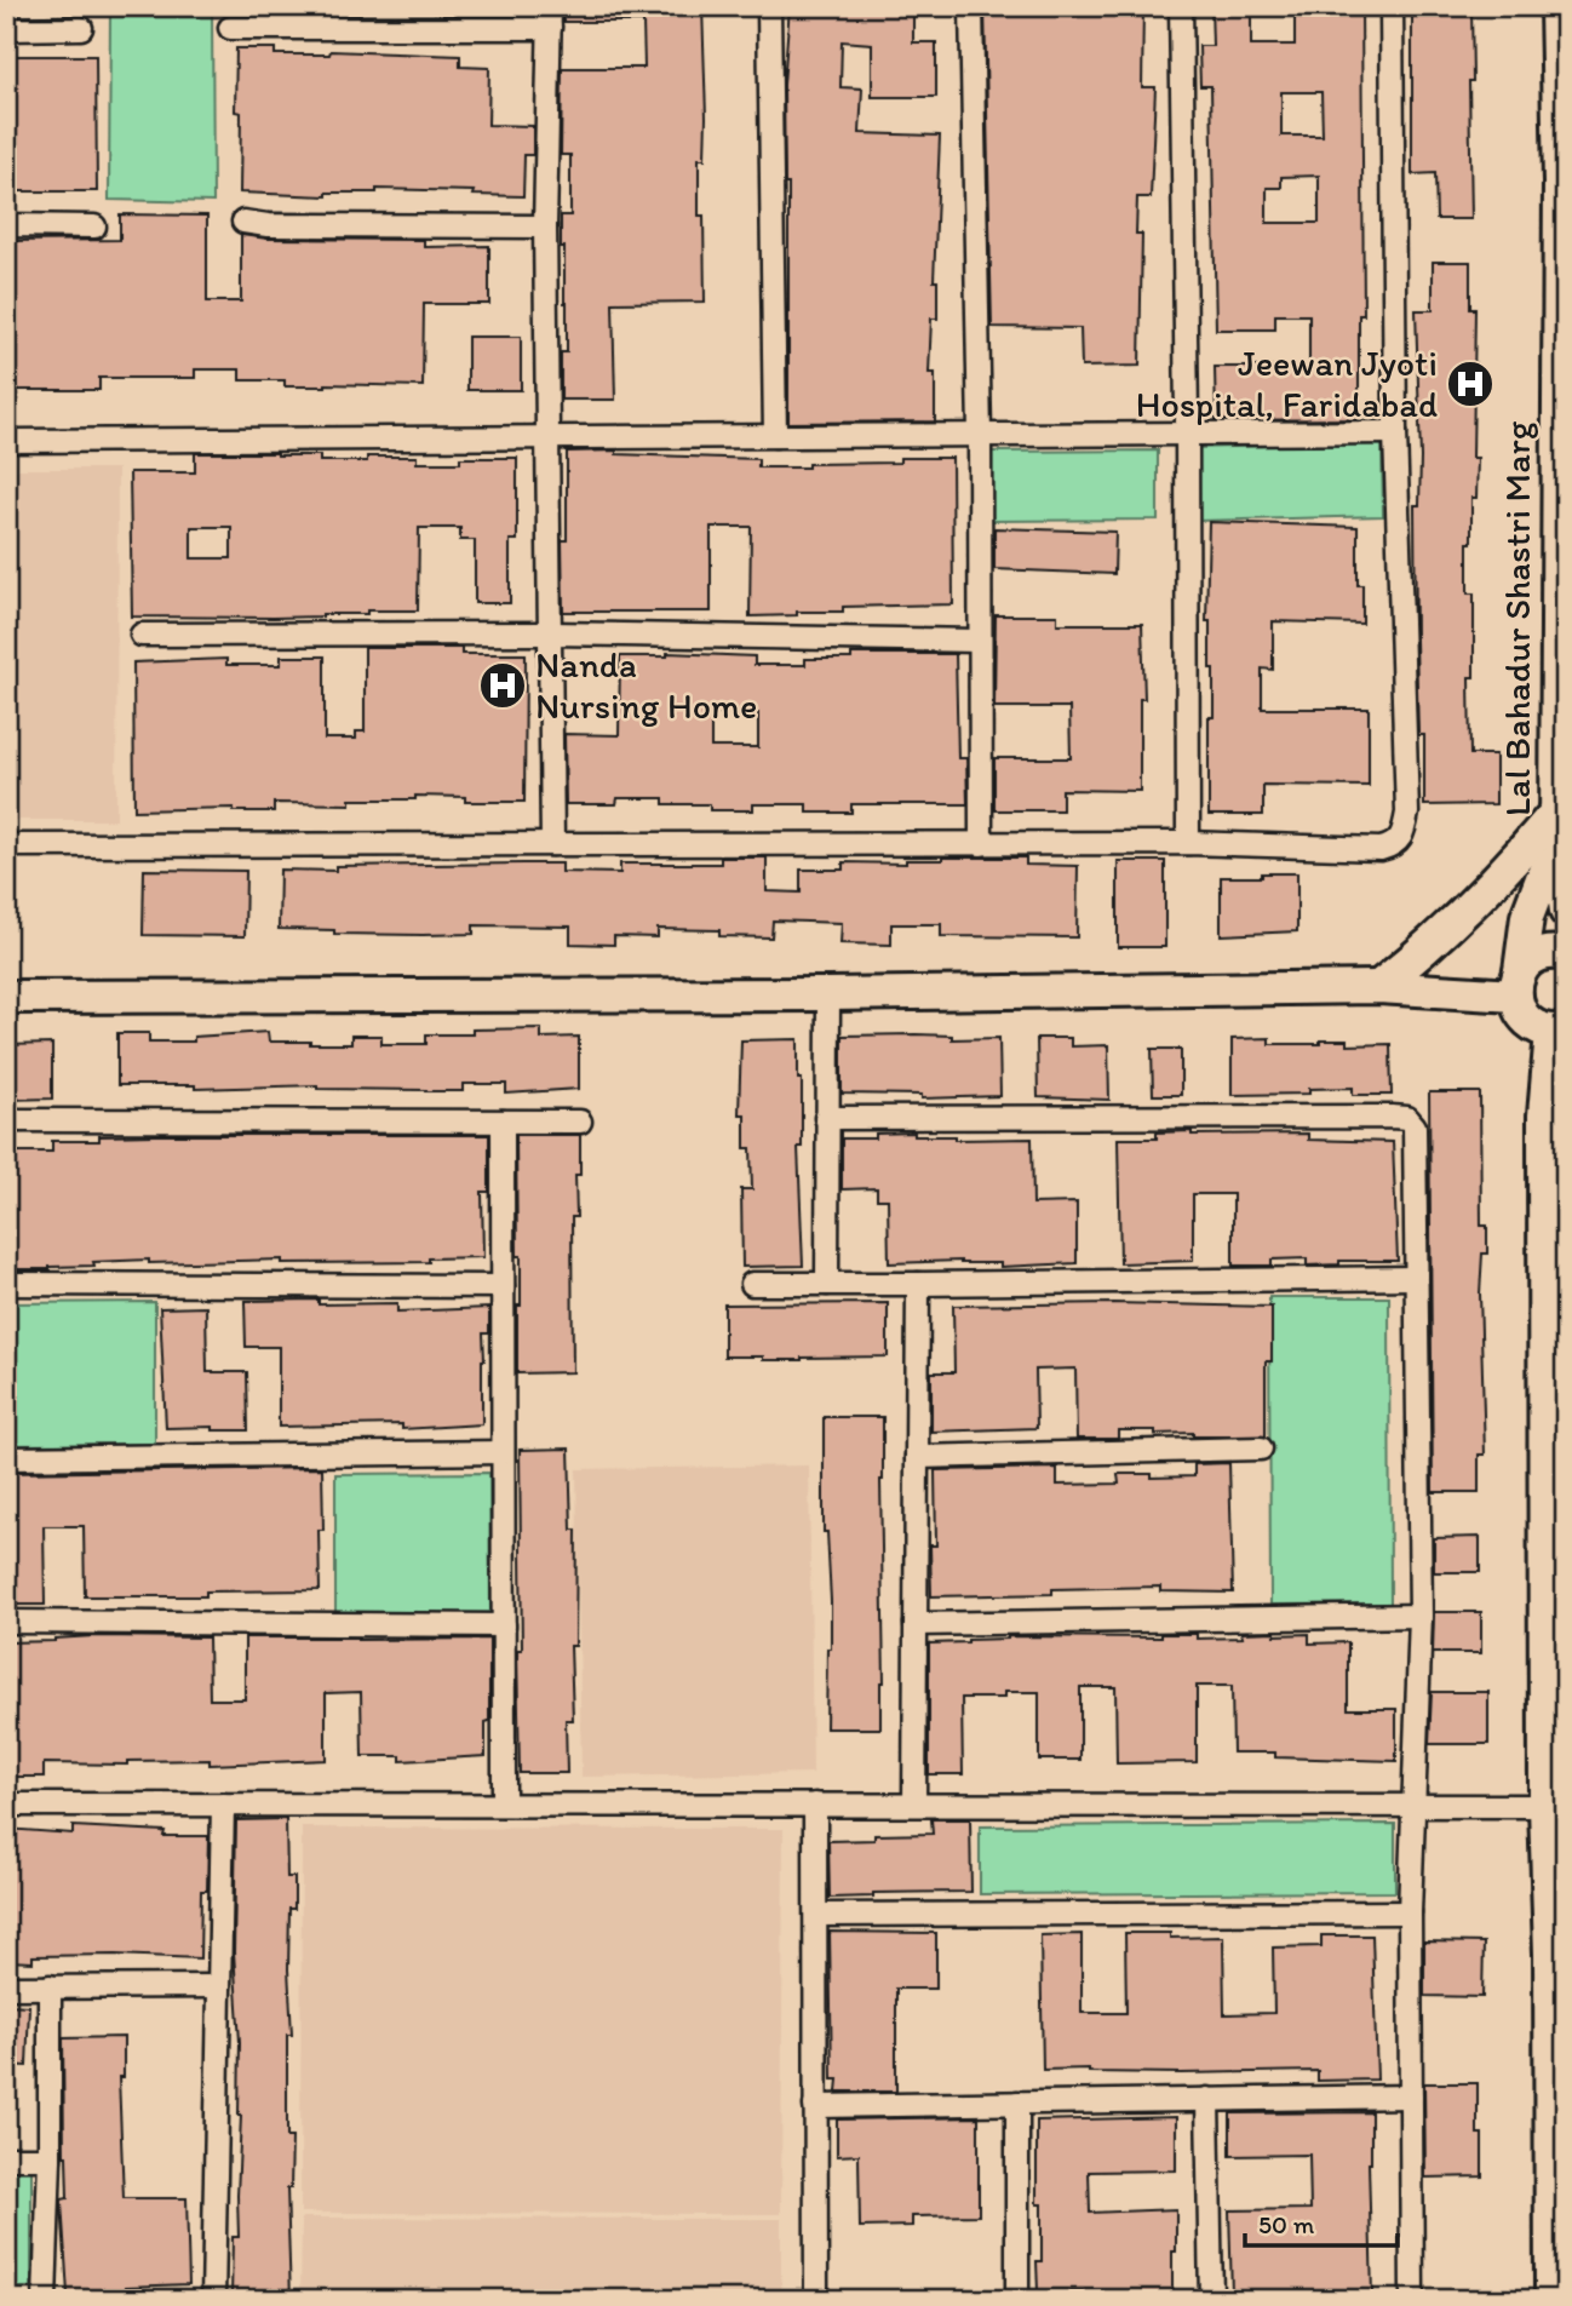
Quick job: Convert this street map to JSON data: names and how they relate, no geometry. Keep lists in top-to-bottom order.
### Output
{
  "streets": {
    "street": ["Lal Bahadur Shastri Marg"]
  },
  "places": {
    "hospital": ["Jeewan Jyoti Hospital, Faridabad", "Nanda Nursing Home"]
  },
  "scale_bar": "50 m"
}
